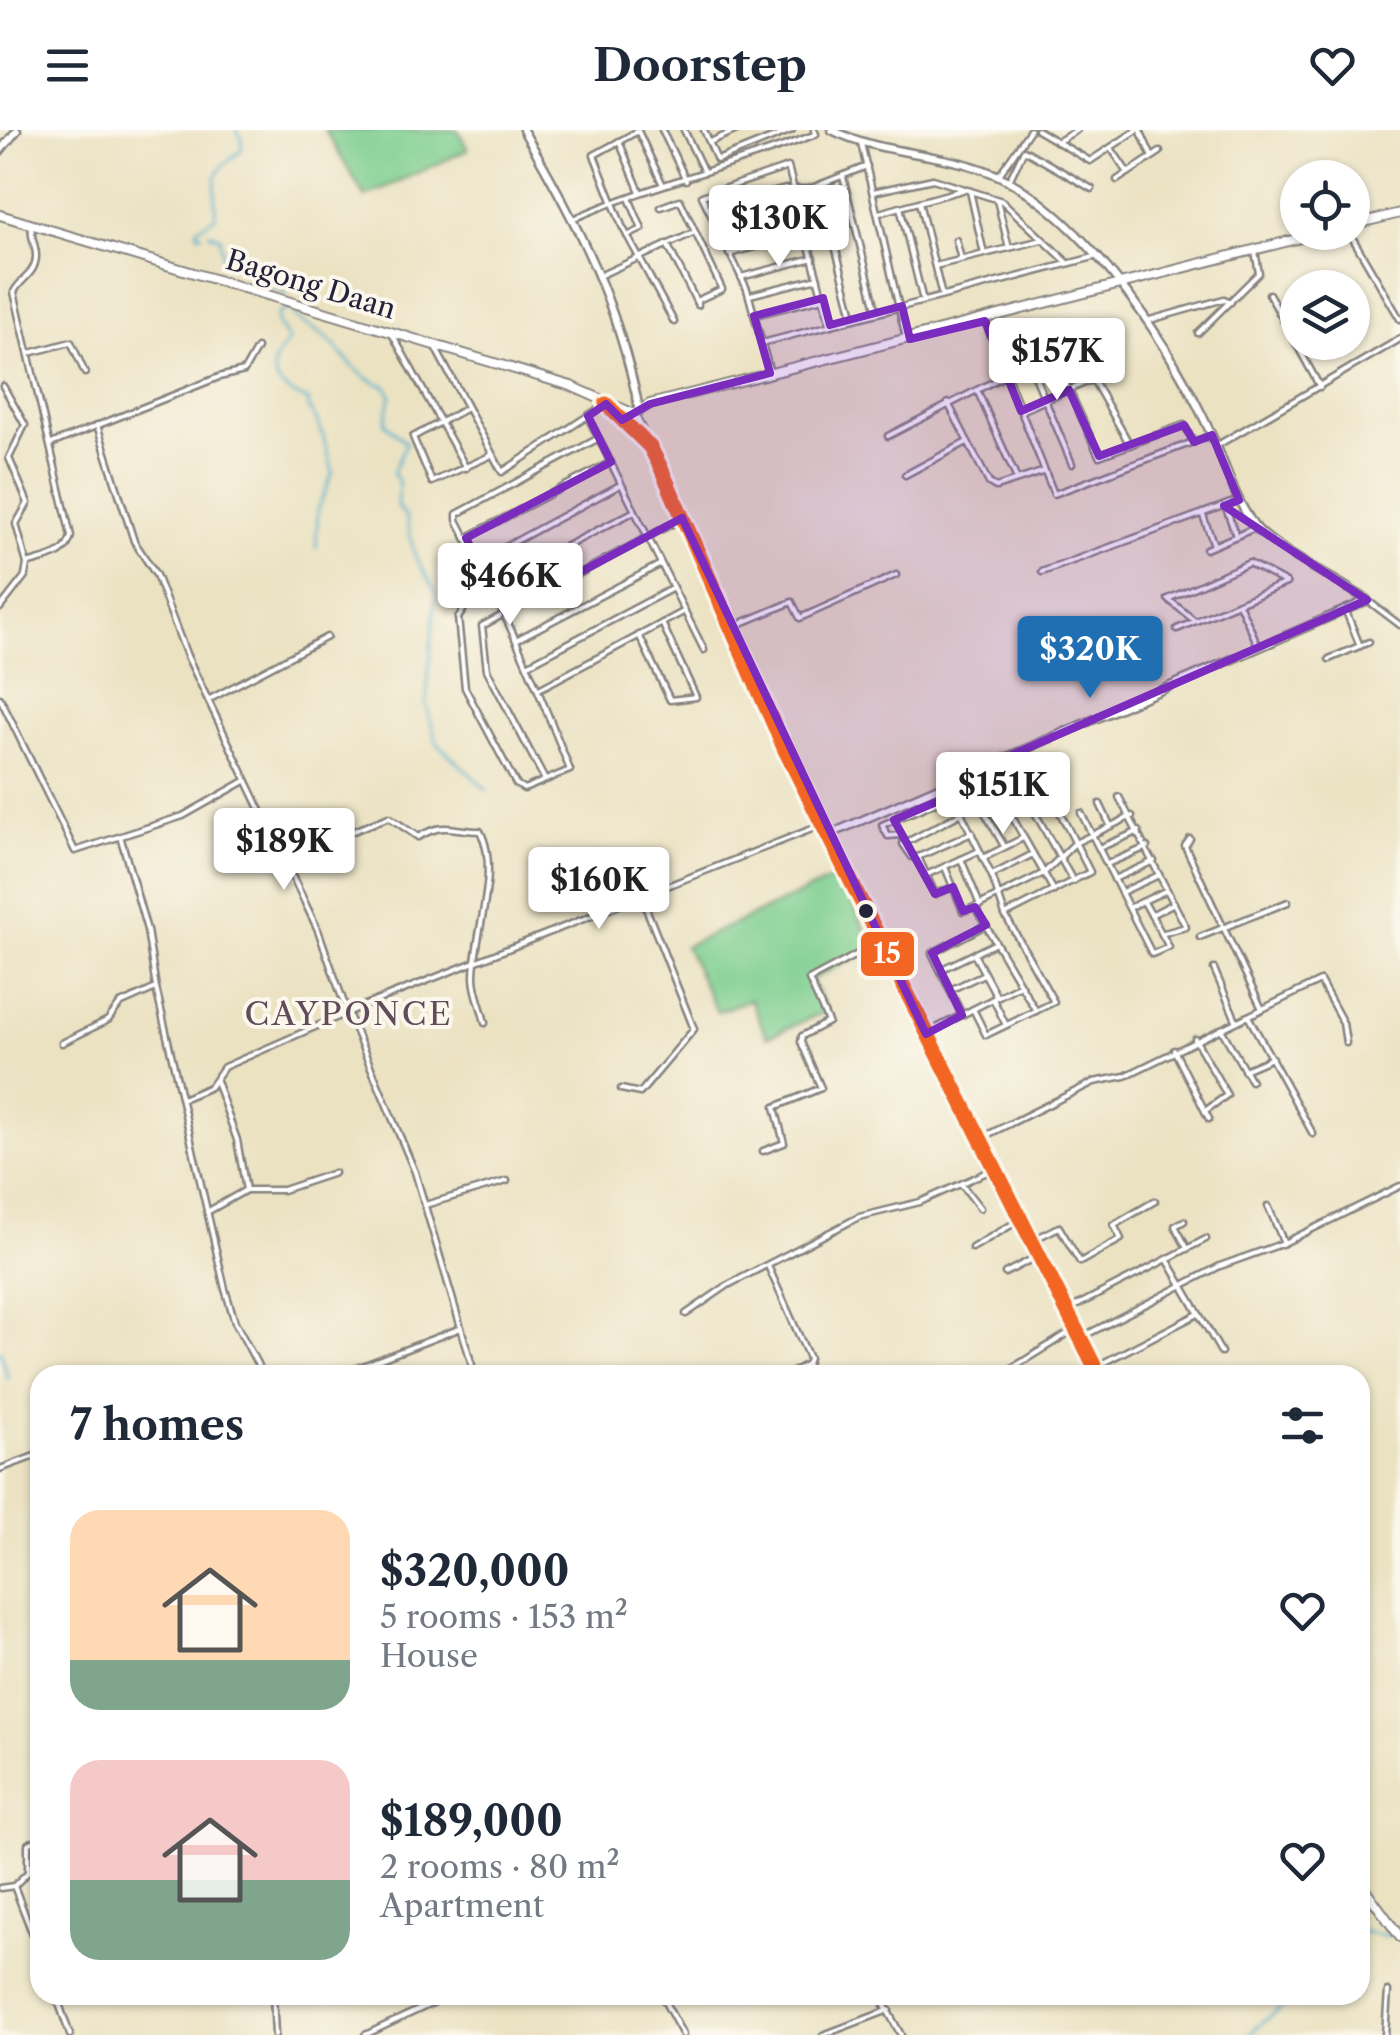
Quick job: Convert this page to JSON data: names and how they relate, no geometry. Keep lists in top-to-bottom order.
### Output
{
  "streets": {
    "main road": ["Bagong Daan"]
  },
  "districts": ["CAYPONCE"],
  "lines": ["transit line 15"],
  "page": {
    "header": "Doorstep",
    "price": [
      "$130K",
      "$157K",
      "$466K",
      "$320K",
      "$151K",
      "$189K",
      "$160K"
    ],
    "heading": "7 homes",
    "list": [
      {
        "name": "$320,000",
        "note": "5 rooms · 153 m² · House"
      },
      {
        "name": "$189,000",
        "note": "2 rooms · 80 m² · Apartment"
      }
    ]
  }
}
